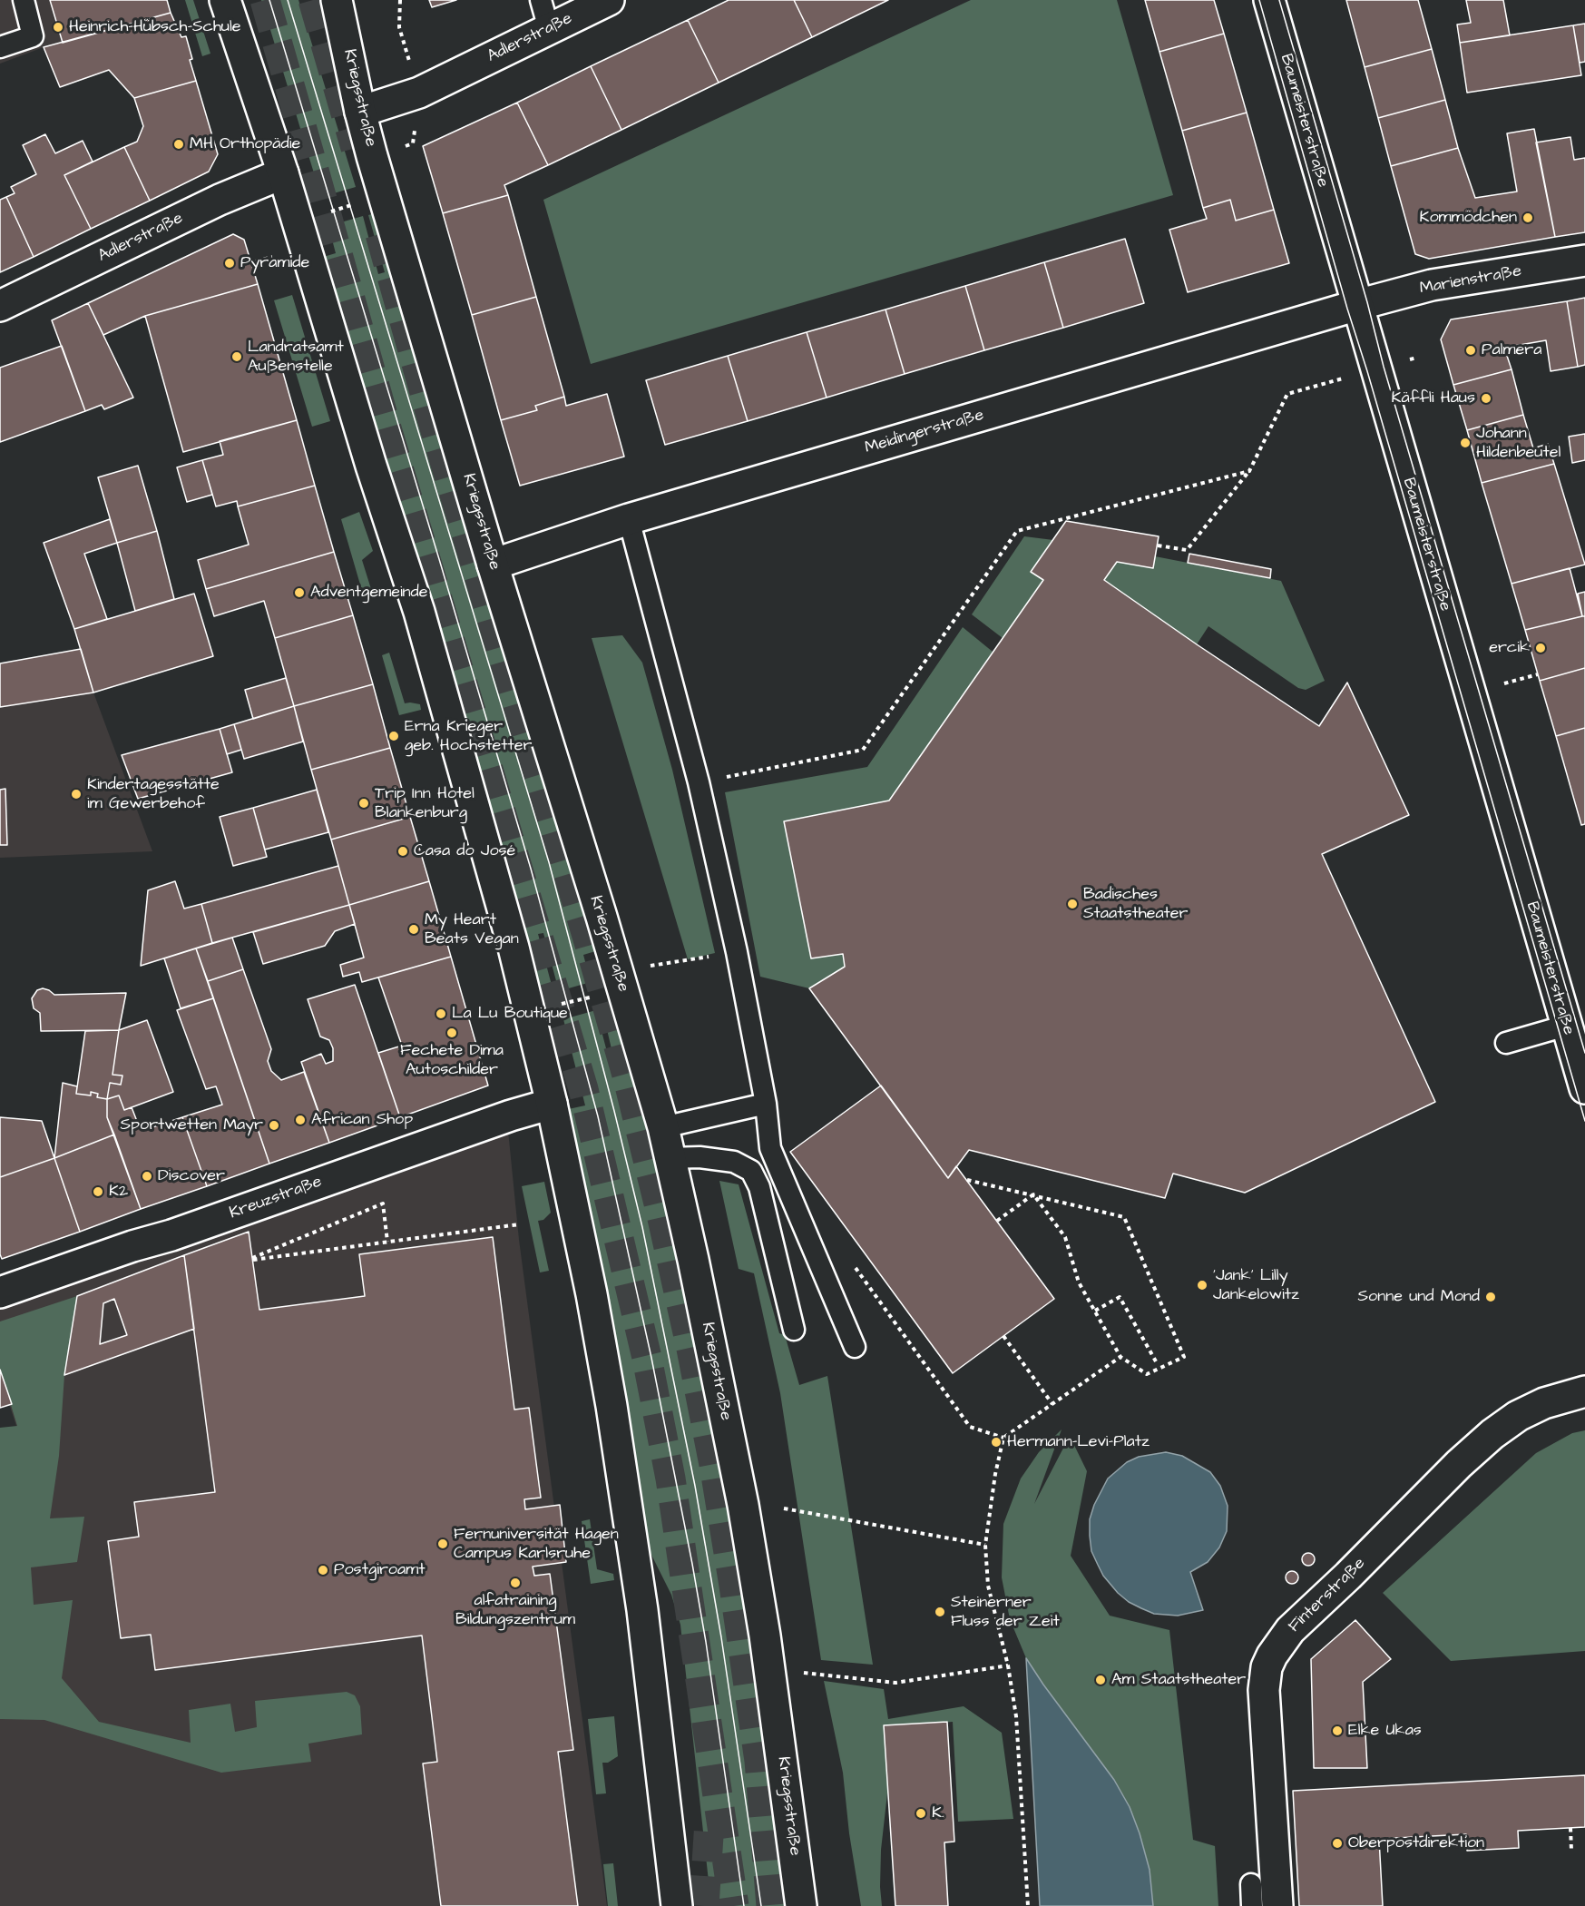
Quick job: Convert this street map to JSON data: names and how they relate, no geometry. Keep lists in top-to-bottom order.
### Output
{
  "streets": {
    "street": [
      "Adlerstraße",
      "Kriegsstraße",
      "Baumeisterstraße",
      "Marienstraße",
      "Meidingerstraße",
      "Kreuzstraße",
      "Finterstraße"
    ]
  },
  "crossings": [
    ["Adlerstraße", "Kriegsstraße"],
    ["Kriegsstraße", "Meidingerstraße"],
    ["Baumeisterstraße", "Marienstraße"],
    ["Baumeisterstraße", "Meidingerstraße"],
    ["Marienstraße", "Meidingerstraße"]
  ],
  "places": [
    "Heinrich-Hübsch-Schule",
    "MH Orthopädie",
    "Kommödchen",
    "Pyramide",
    "Palmera",
    "Landratsamt Außenstelle",
    "Käffli Haus",
    "Johann Hildenbeutel",
    "Adventgemeinde",
    "ercik",
    "Erna Krieger geb. Hochstetter",
    "Kindertagesstätte im Gewerbehof",
    "Trip Inn Hotel Blankenburg",
    "Casa do José",
    "Badisches Staatstheater",
    "My Heart Beats Vegan",
    "La Lu Boutique",
    "Fechete Dima Autoschilder",
    "African Shop",
    "Sportwetten Mayr",
    "Discover",
    "K2",
    "'Jank' Lilly Jankelowitz",
    "Sonne und Mond",
    "Hermann-Levi-Platz",
    "Fernuniversität Hagen Campus Karlsruhe",
    "Postgiroamt",
    "alfatraining Bildungszentrum",
    "Steinerner Fluss der Zeit",
    "Am Staatstheater",
    "Elke Ukas",
    "K.",
    "Oberpostdirektion"
  ]
}
